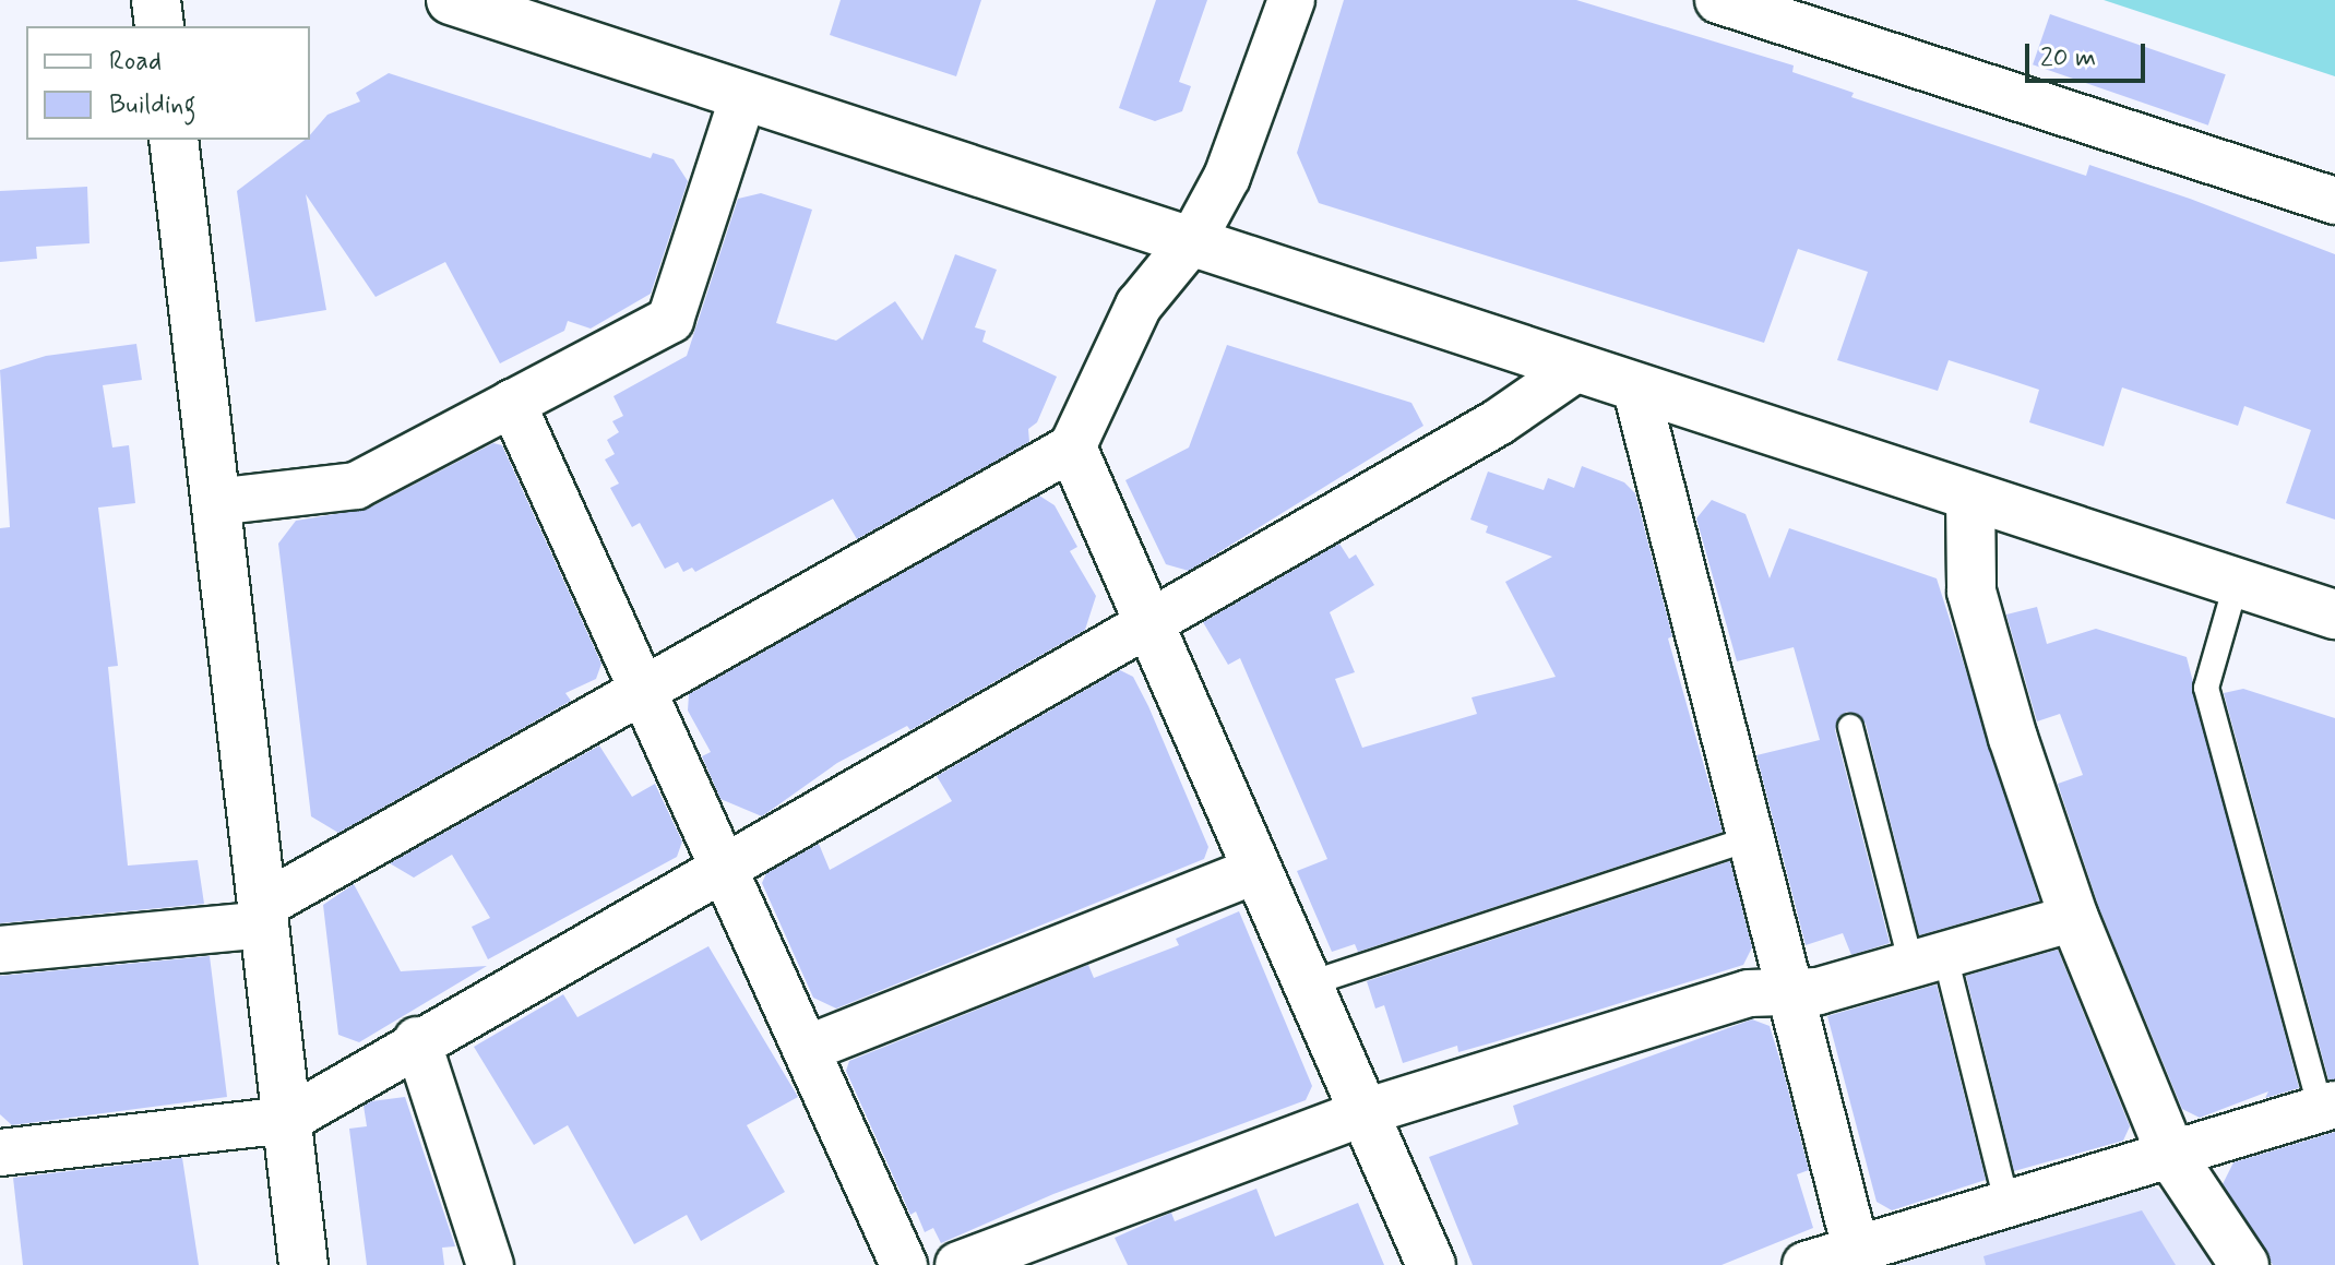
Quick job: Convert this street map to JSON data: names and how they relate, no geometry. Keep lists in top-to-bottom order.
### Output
{
  "legend": ["Road", "Building"],
  "scale_bar": "20 m"
}
